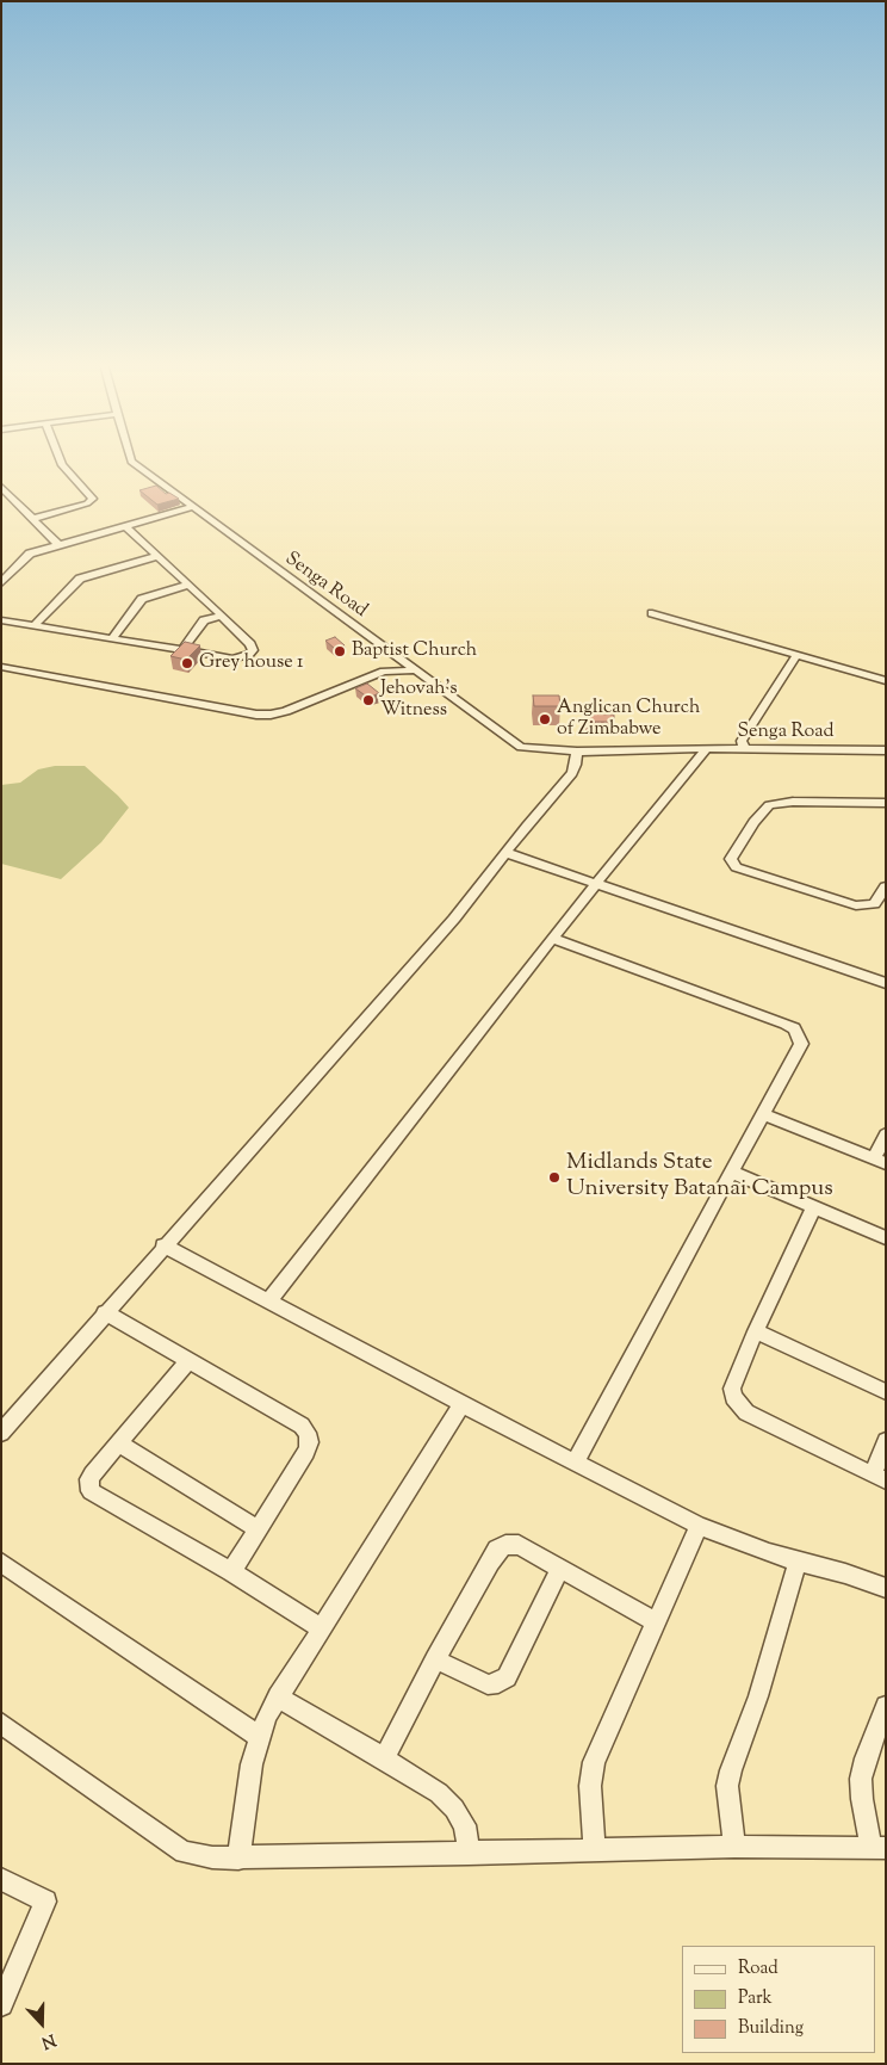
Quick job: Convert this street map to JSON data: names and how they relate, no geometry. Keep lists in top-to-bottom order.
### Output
{
  "streets": {
    "street": ["Senga Road"]
  },
  "places": [
    "Baptist Church",
    "Grey house 1",
    "Jehovah's Witness",
    "Anglican Church of Zimbabwe",
    "Midlands State University Batanai Campus"
  ],
  "legend": ["Road", "Park", "Building"],
  "north": "bottom"
}
